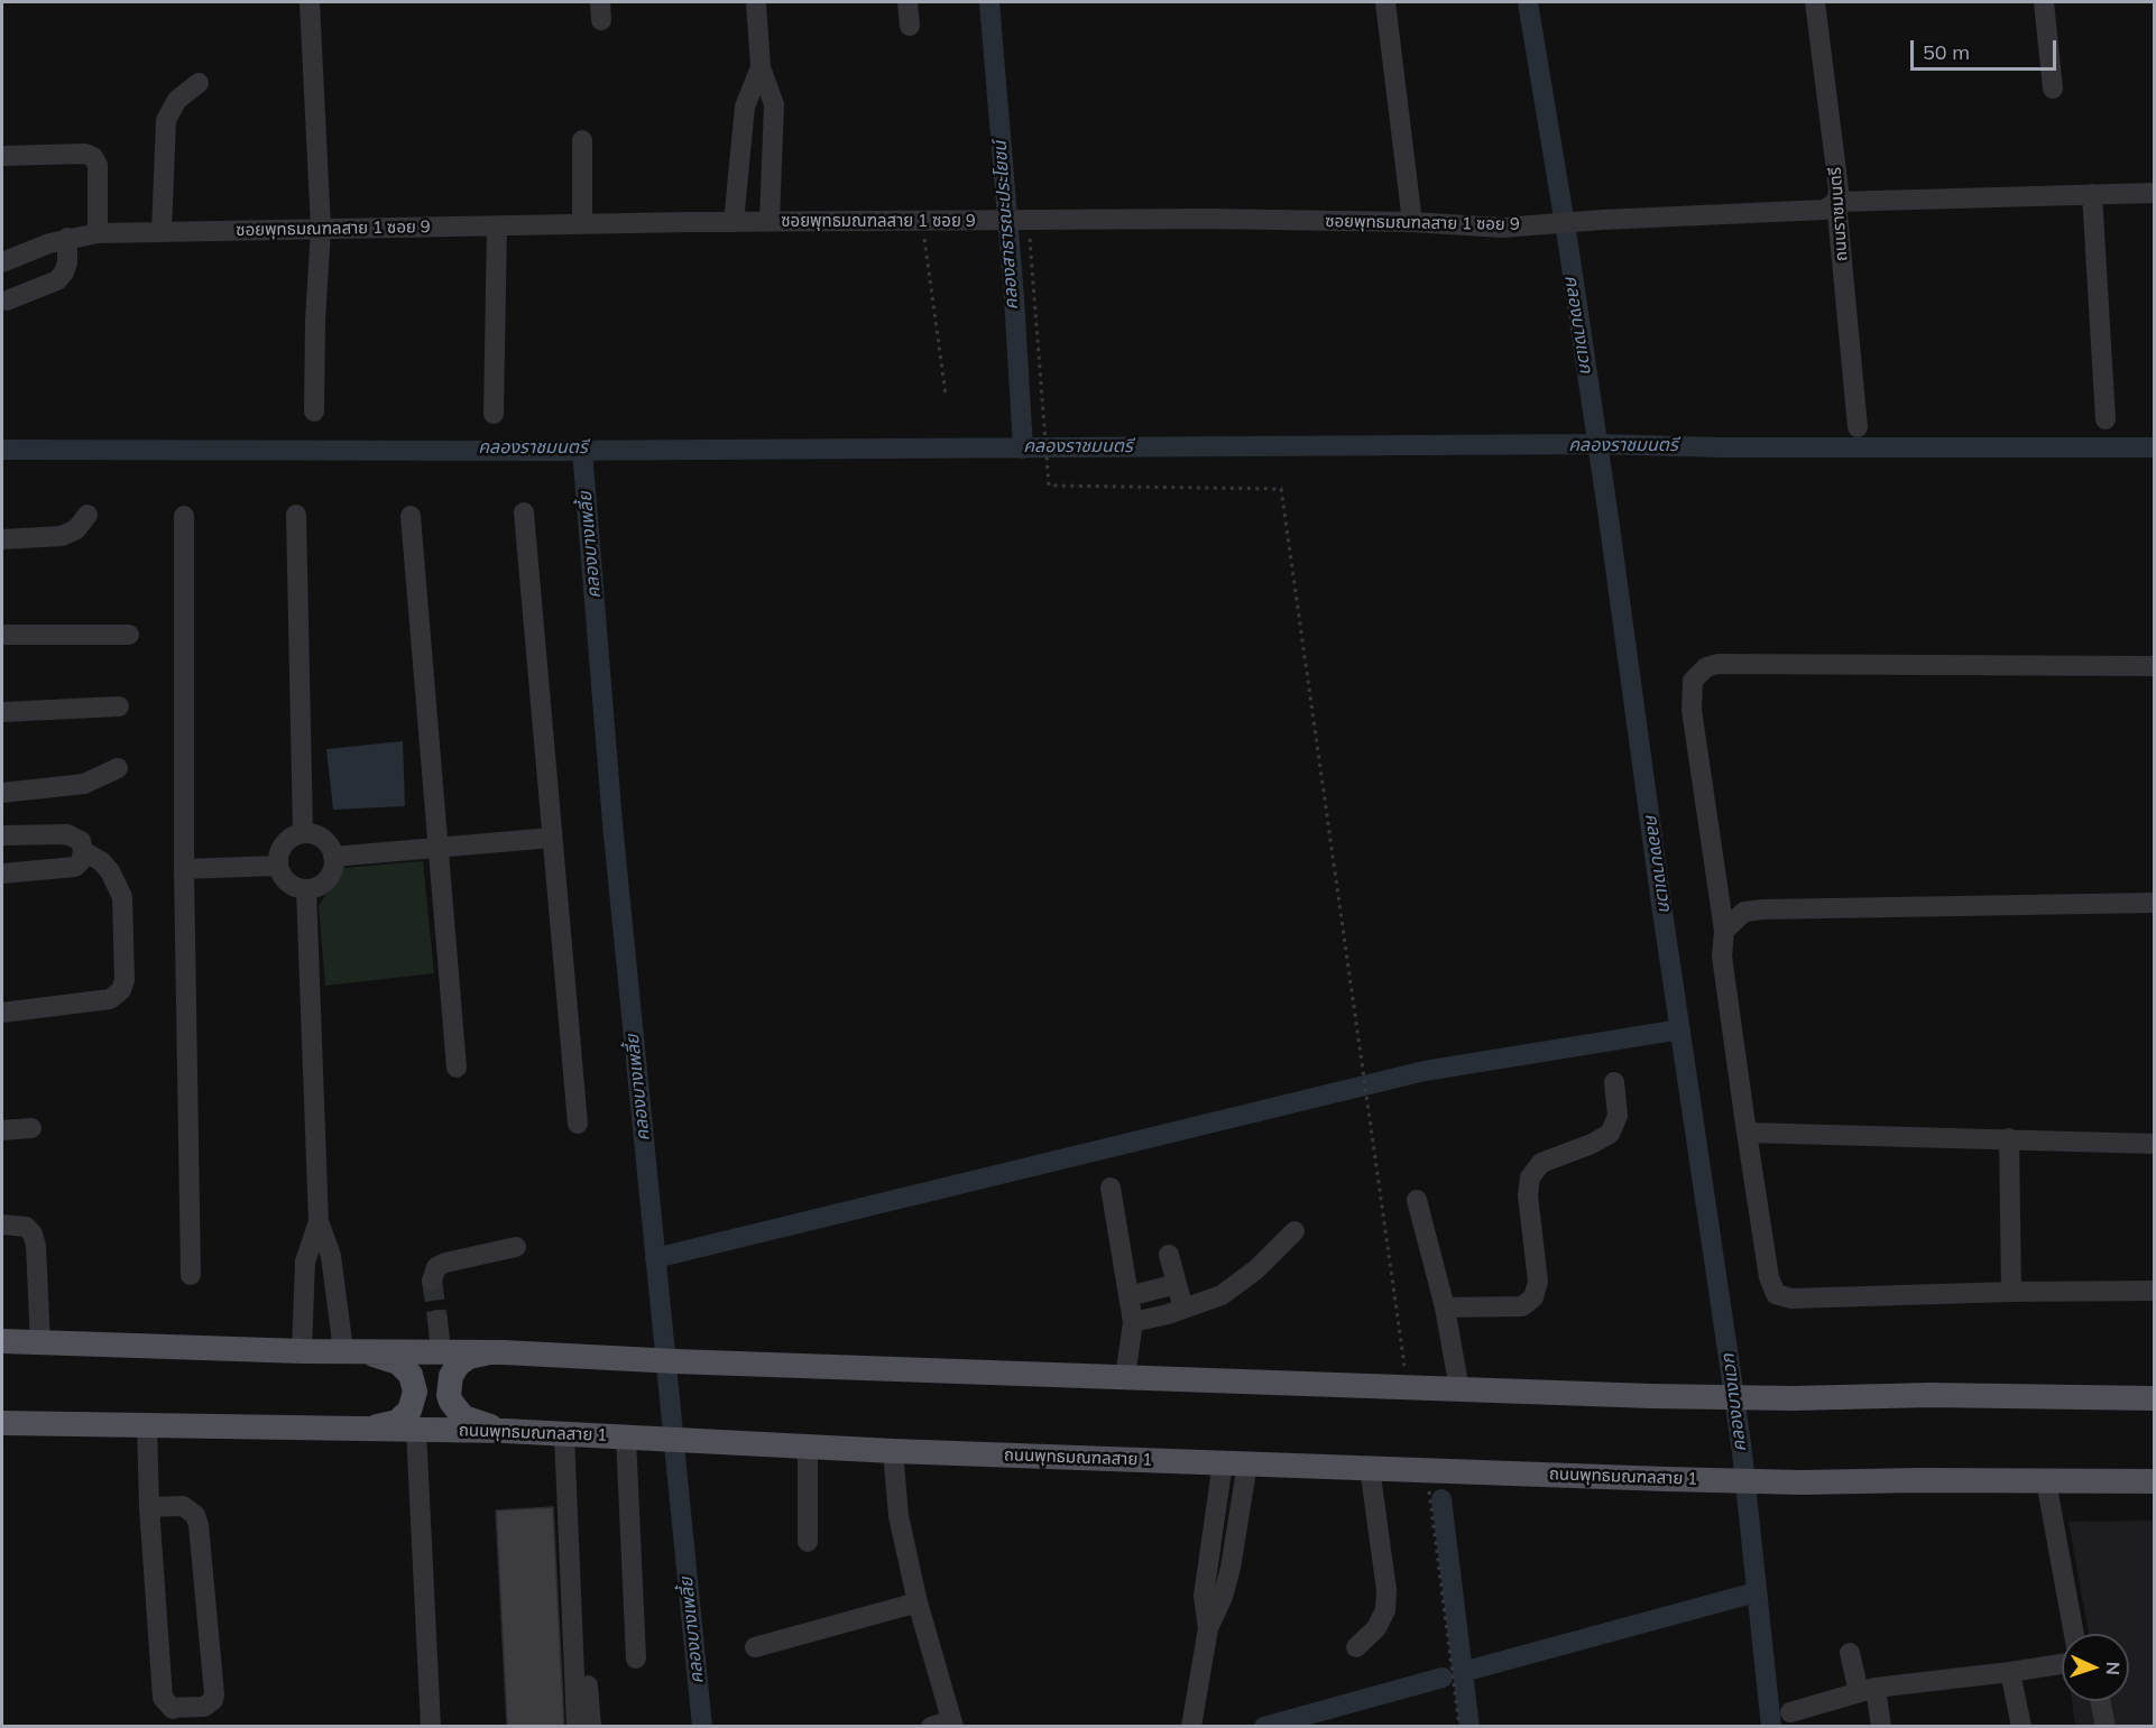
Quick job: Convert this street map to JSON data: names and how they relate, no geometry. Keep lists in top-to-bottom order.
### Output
{
  "streets": {
    "main road": ["ถนนพุทธมณฑลสาย 1"],
    "street": ["ถนนราชมนตรี", "ซอยพุทธมณฑลสาย 1 ซอย 9"]
  },
  "crossings": [
    ["ถนนราชมนตรี", "ซอยพุทธมณฑลสาย 1 ซอย 9"]
  ],
  "water": [
    "คลองสาธารณะประโยชน์",
    "คลองบางแวก",
    "คลองราชมนตรี",
    "คลองบางเพลี้ย"
  ],
  "scale_bar": "50 m",
  "north": "right"
}
